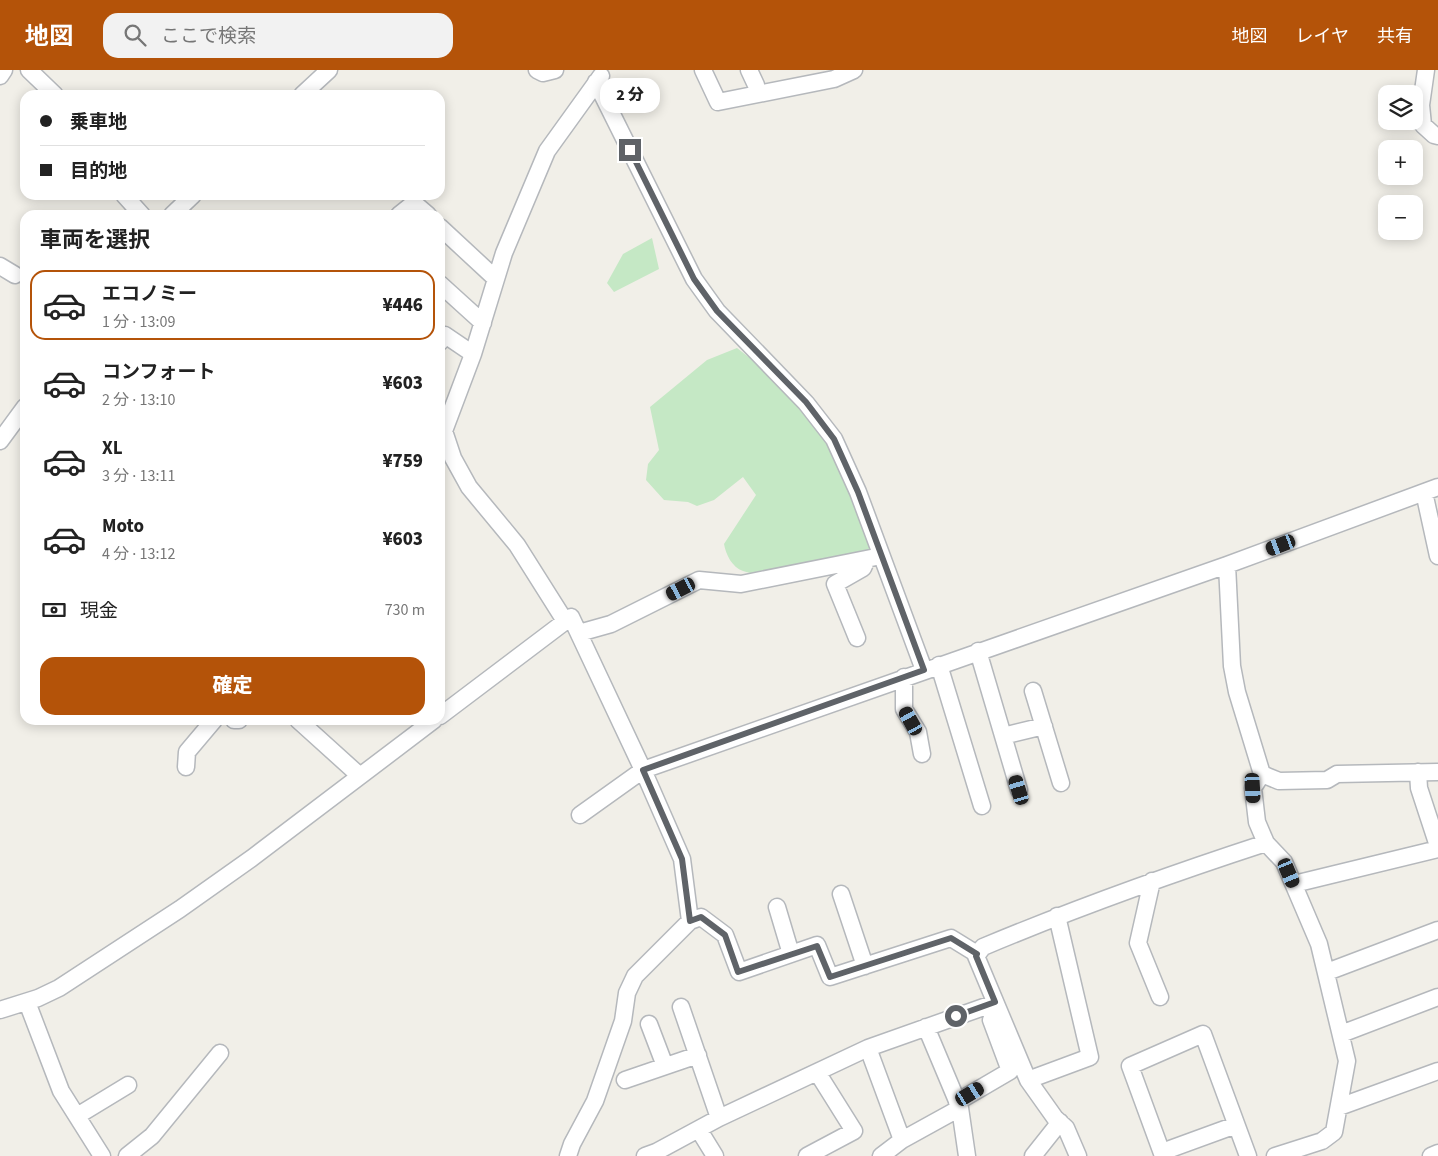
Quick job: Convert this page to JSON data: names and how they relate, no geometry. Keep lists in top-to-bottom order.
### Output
{
  "page": {
    "header": "地図",
    "search": "ここで検索",
    "nav": ["地図", "レイヤ", "共有"],
    "bubble": "2 分",
    "map_buttons": ["+", "−"],
    "banner": ["乗車地", "目的地"],
    "heading": "車両を選択",
    "list": [
      {
        "name": "エコノミー",
        "note": "1 分 · 13:09",
        "value": "¥446"
      },
      {
        "name": "コンフォート",
        "note": "2 分 · 13:10",
        "value": "¥603"
      },
      {
        "name": "XL",
        "note": "3 分 · 13:11",
        "value": "¥759"
      },
      {
        "name": "Moto",
        "note": "4 分 · 13:12",
        "value": "¥603"
      }
    ],
    "pay": ["現金", "730 m"],
    "buttons": "確定"
  }
}
